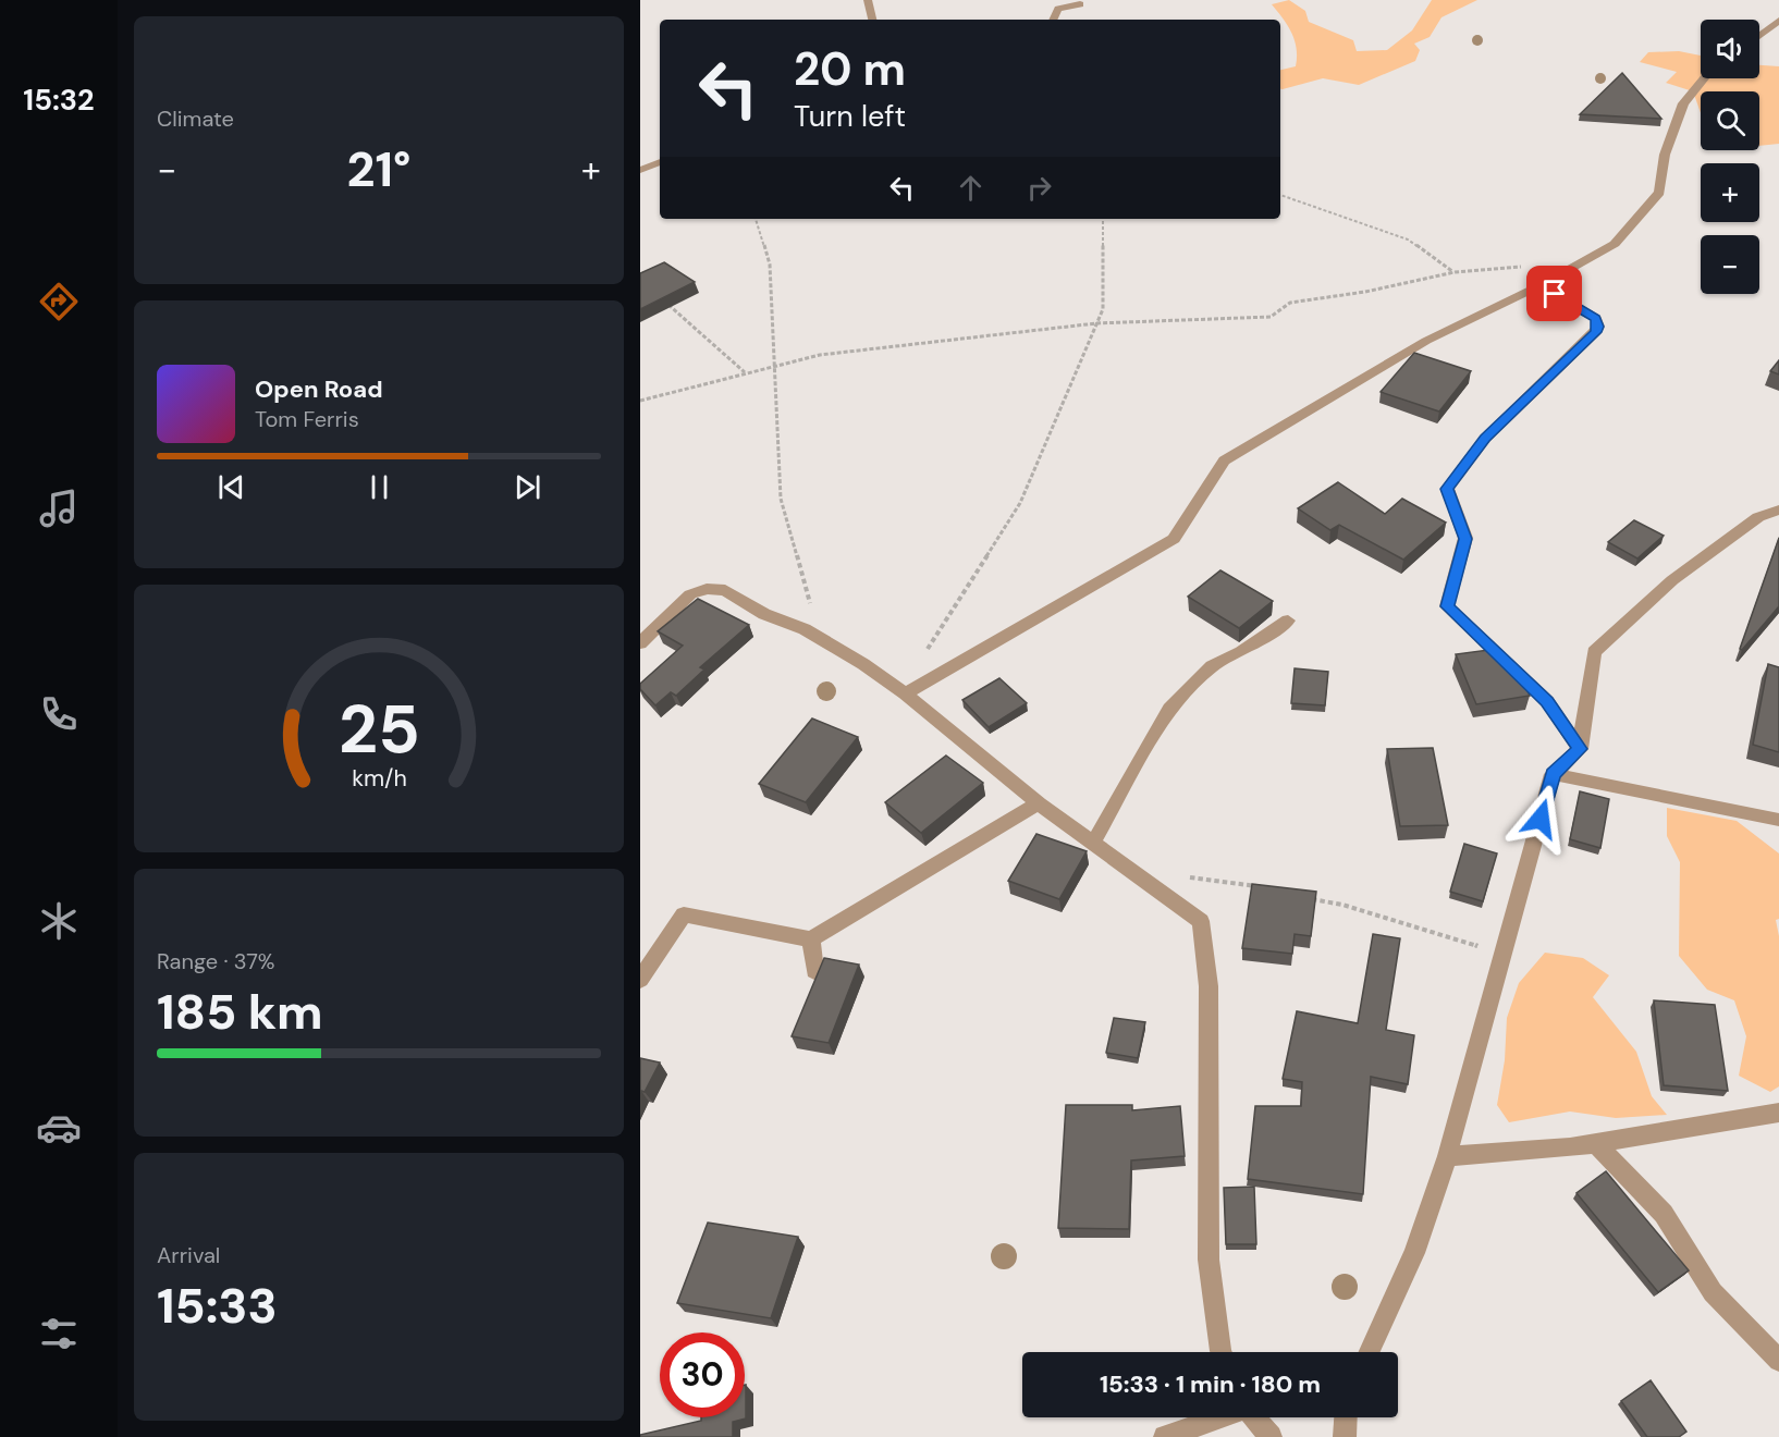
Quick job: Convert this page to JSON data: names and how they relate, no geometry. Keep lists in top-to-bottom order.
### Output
{
  "page": {
    "tabs": "15:32",
    "tile": [
      "Climate",
      ["Range · 37%", "185 km"],
      ["Arrival", "15:33"]
    ],
    "map_buttons": ["+", "−"],
    "turn": ["20 m", "Turn left"],
    "heat": ["−", "21°", "+"],
    "song": ["Open Road", "Tom Ferris"],
    "limit": "30",
    "trip": "15:33 · 1 min · 180 m",
    "gauge": ["25", "km/h"]
  }
}
